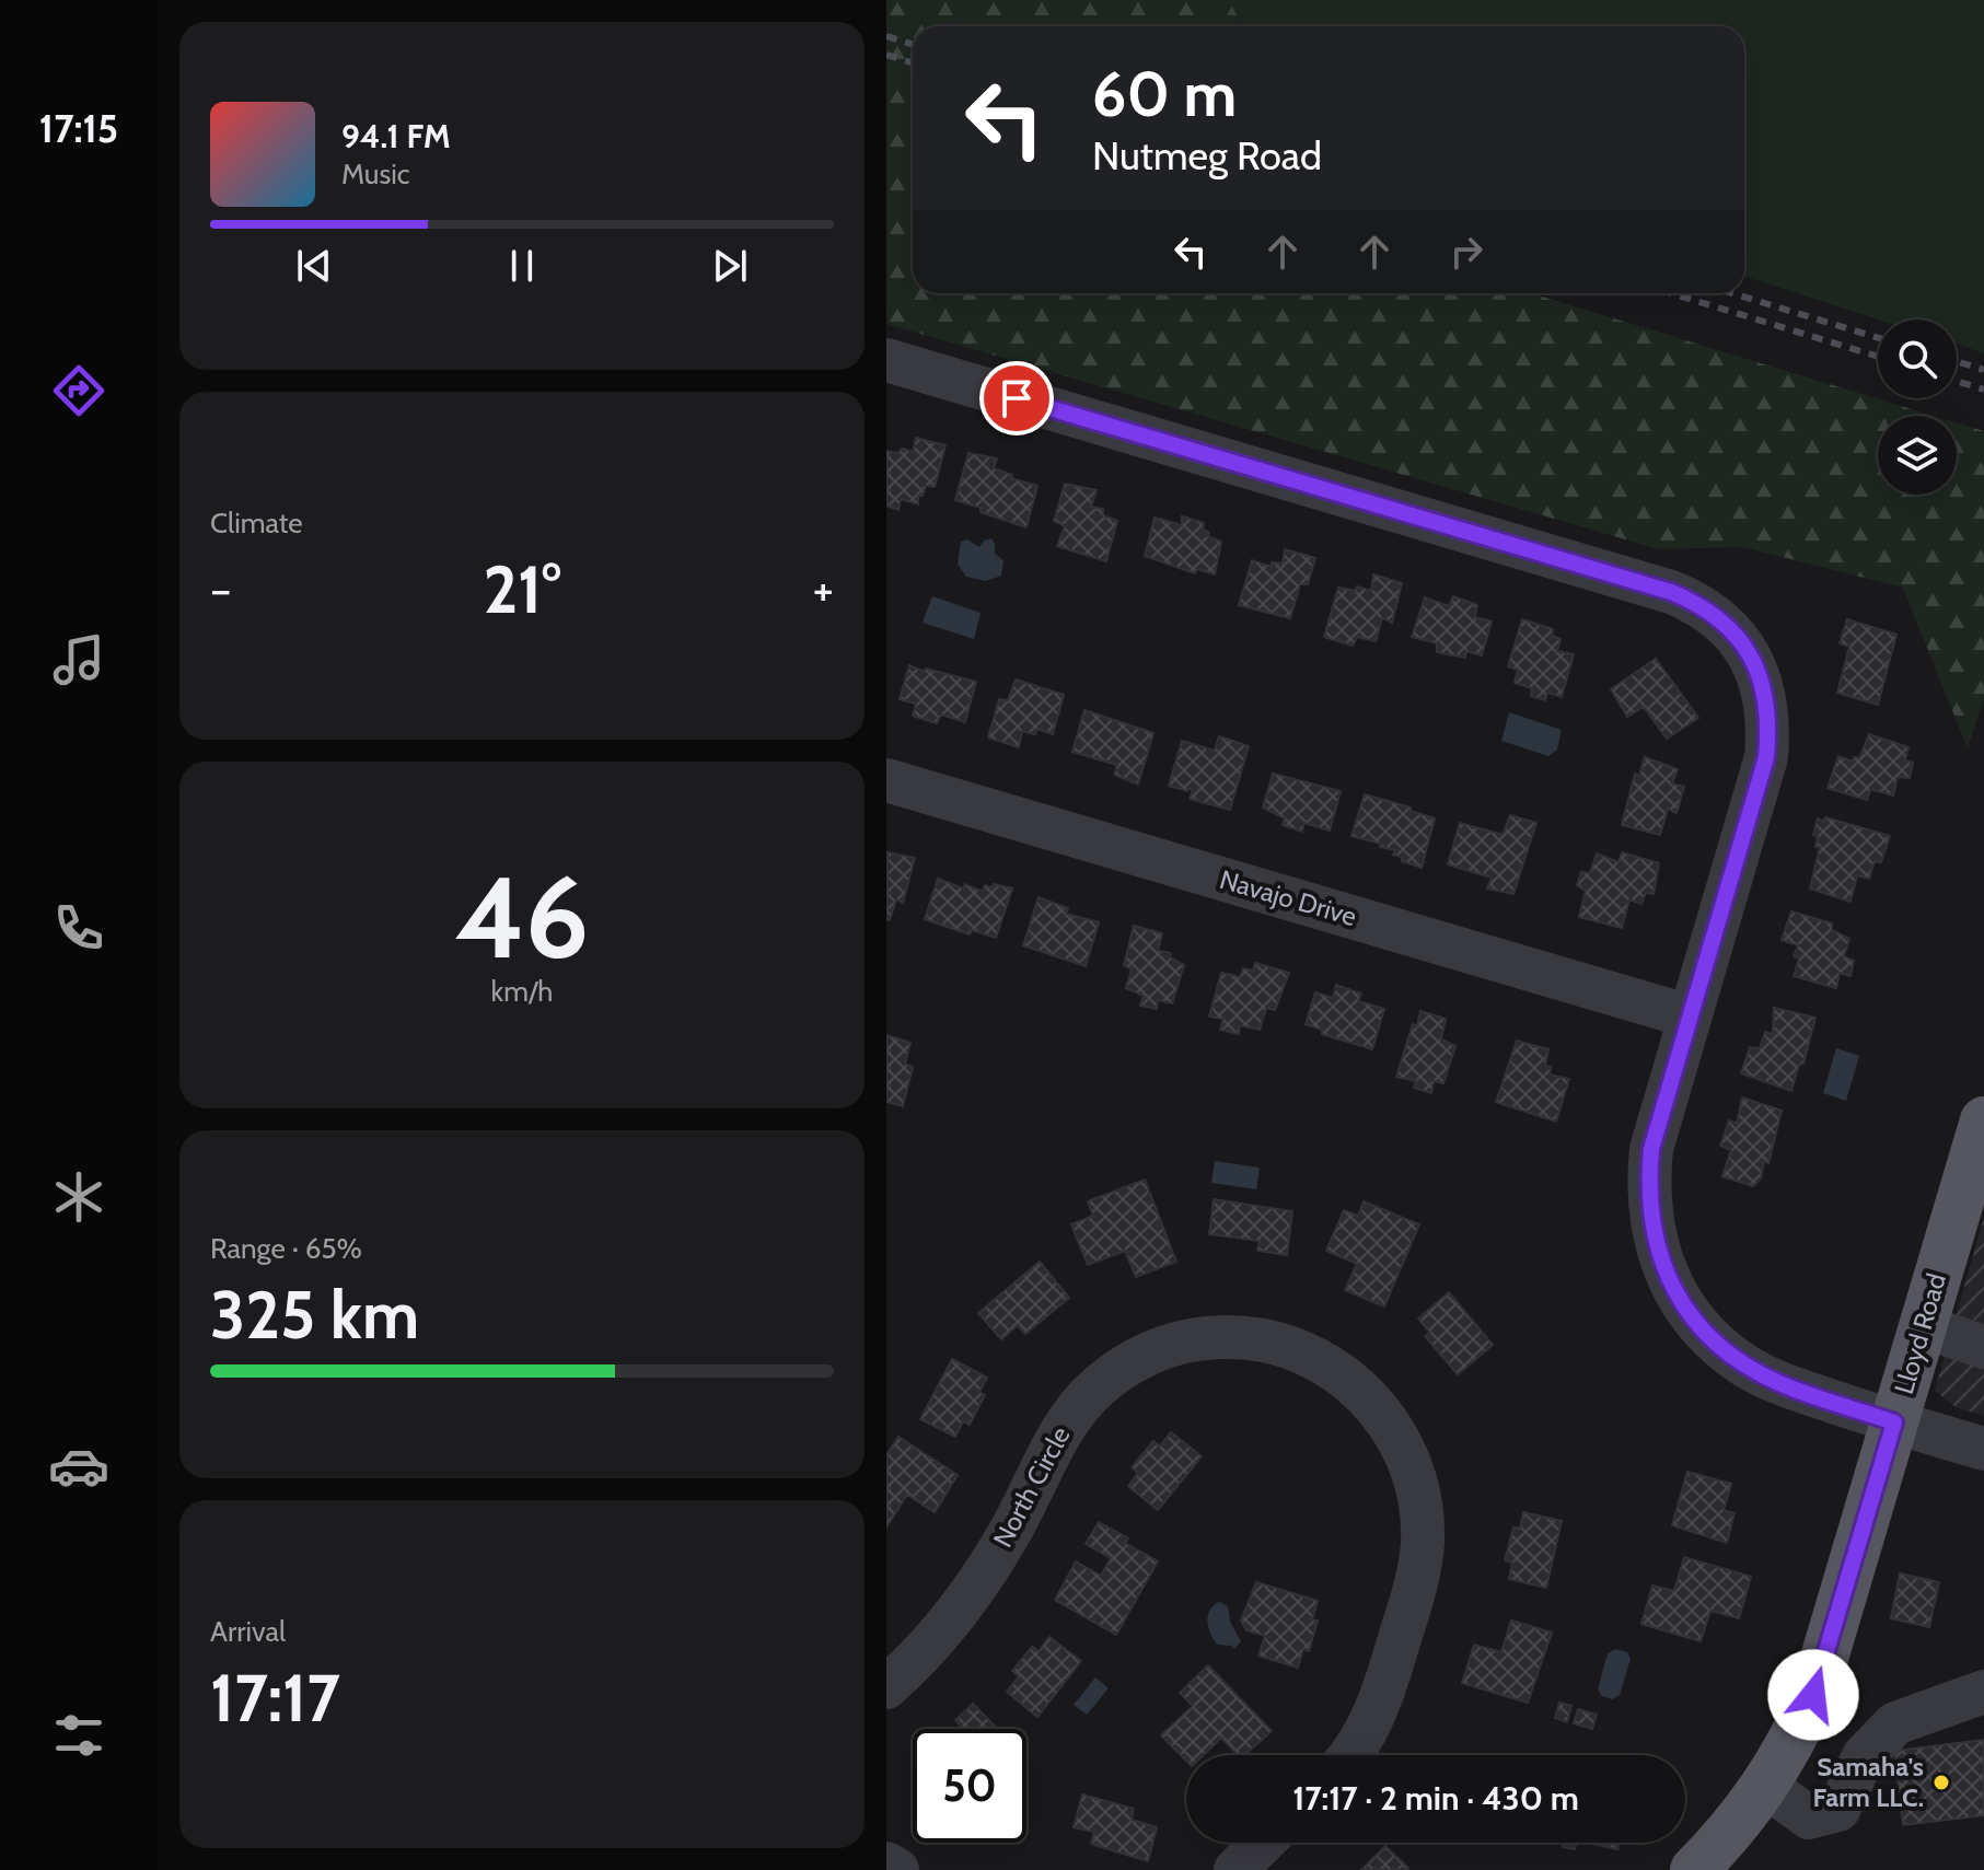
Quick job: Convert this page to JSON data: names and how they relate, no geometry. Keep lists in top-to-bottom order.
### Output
{
  "streets": {
    "main road": ["Lloyd Road"],
    "street": ["Navajo Drive", "North Circle"]
  },
  "places": ["Samaha's Farm LLC."],
  "page": {
    "tabs": "17:15",
    "turn": ["60 m", "Nutmeg Road"],
    "song": ["94.1 FM", "Music"],
    "tile": [
      "Climate",
      ["46", "km/h"],
      ["Range · 65%", "325 km"],
      ["Arrival", "17:17"]
    ],
    "heat": ["−", "21°", "+"],
    "limit": "50",
    "trip": "17:17 · 2 min · 430 m"
  }
}
